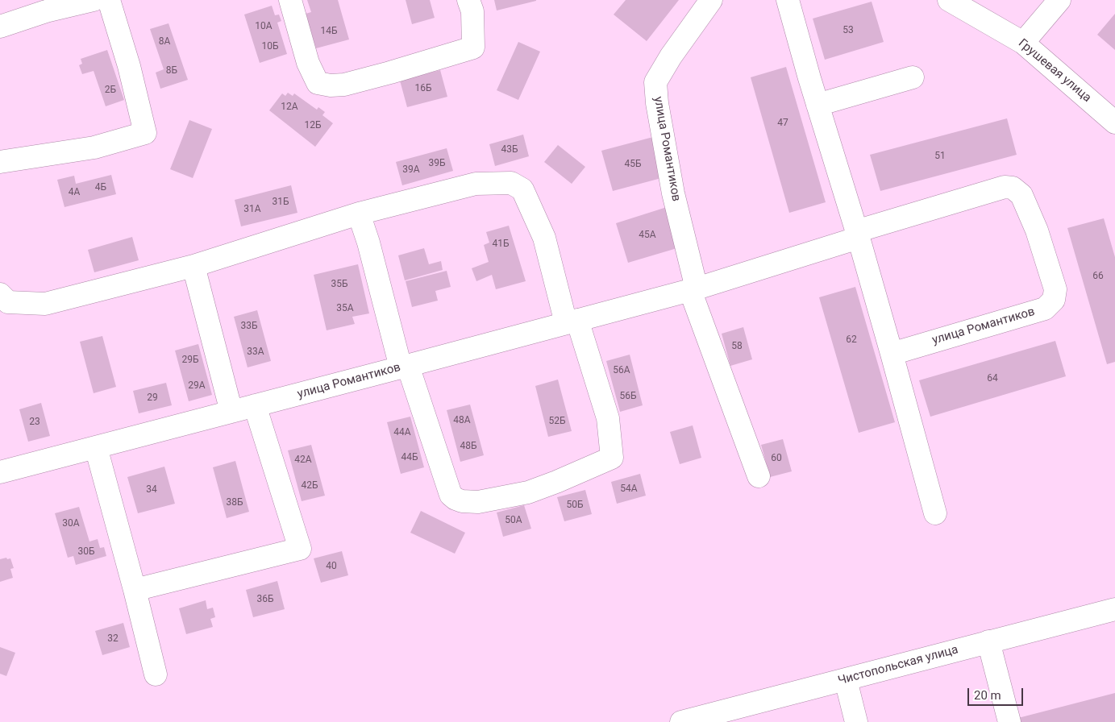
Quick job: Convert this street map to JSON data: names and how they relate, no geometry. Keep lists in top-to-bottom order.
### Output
{
  "streets": {
    "street": ["Грушевая улица", "улица Романтиков", "Чистопольская улица"]
  },
  "house_numbers": [
    "10А",
    "53",
    "14Б",
    "8А",
    "10Б",
    "8Б",
    "16Б",
    "2Б",
    "12А",
    "47",
    "12Б",
    "43Б",
    "51",
    "39Б",
    "45Б",
    "39А",
    "4Б",
    "4А",
    "31Б",
    "31A",
    "45А",
    "41Б",
    "66",
    "35Б",
    "35А",
    "33Б",
    "62",
    "58",
    "33А",
    "29Б",
    "56А",
    "64",
    "29А",
    "56Б",
    "29",
    "48А",
    "52Б",
    "23",
    "44А",
    "48Б",
    "44Б",
    "60",
    "42А",
    "42Б",
    "54А",
    "34",
    "38Б",
    "50Б",
    "50А",
    "30A",
    "30Б",
    "40",
    "36Б",
    "32"
  ],
  "scale_bar": "20 m"
}
